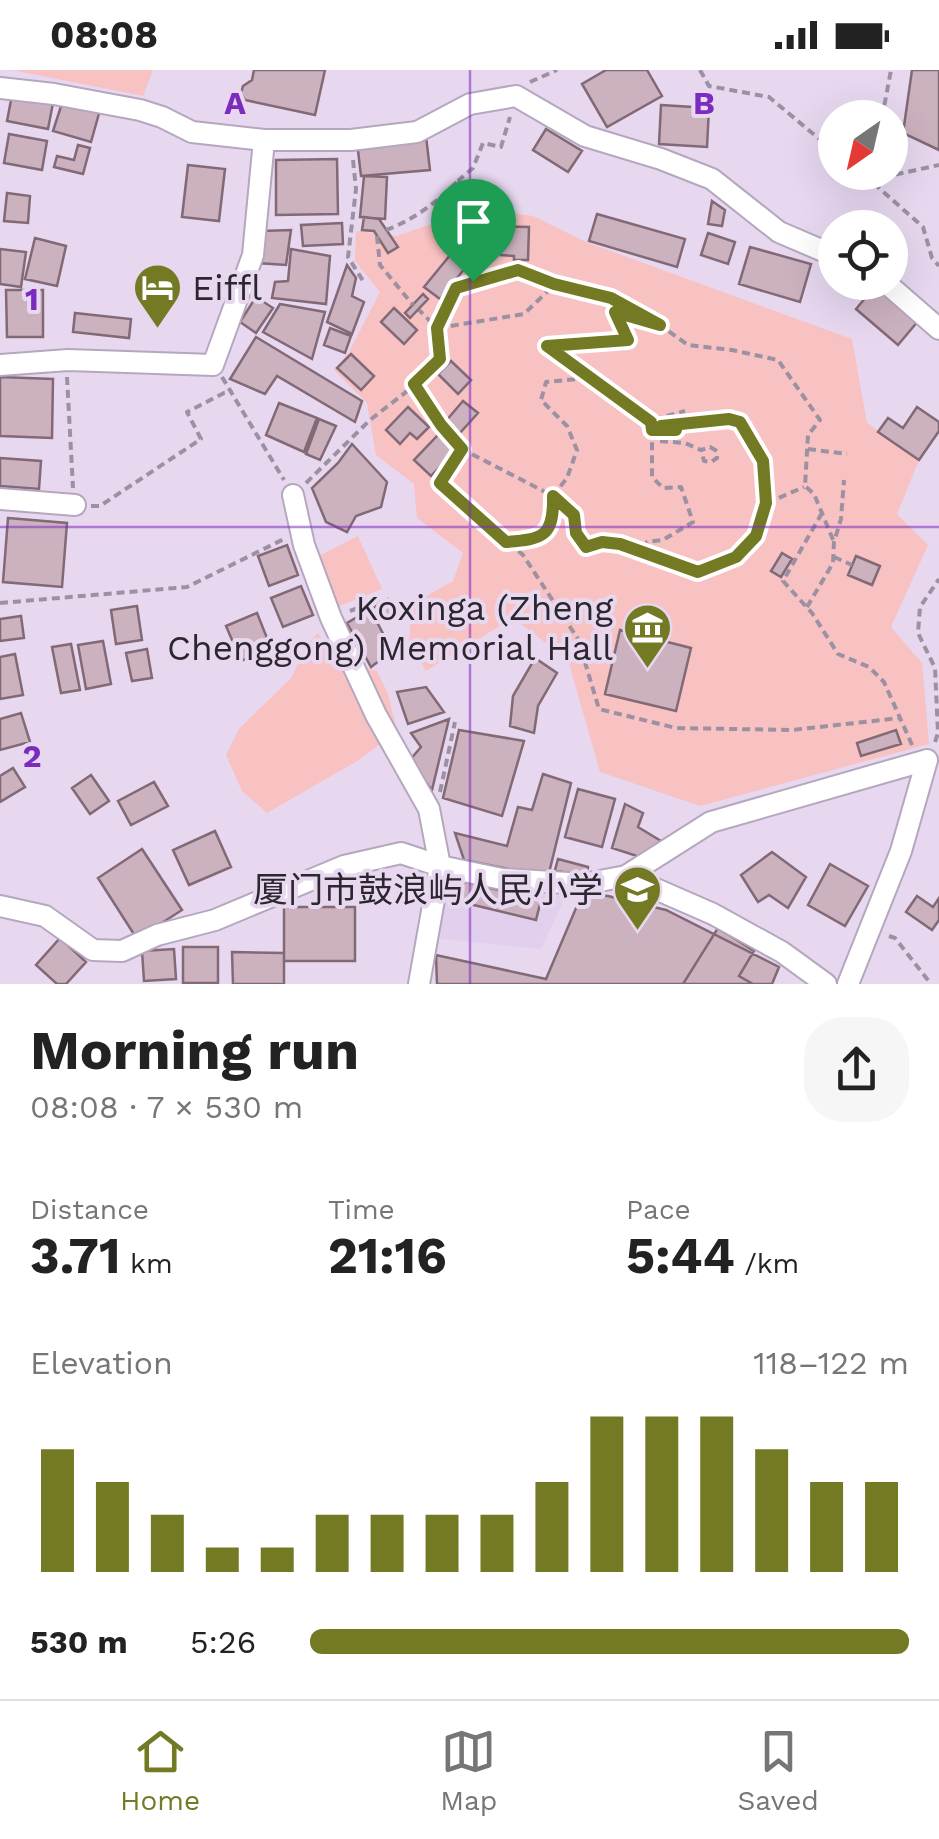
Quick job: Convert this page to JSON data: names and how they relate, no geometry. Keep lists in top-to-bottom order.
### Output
{
  "places": {
    "hotel": ["Eiffl"],
    "museum": ["Koxinga (Zheng Chenggong) Memorial Hall"],
    "school or university": ["厦门市鼓浪屿人民小学"]
  },
  "north": "bottom left",
  "page": {
    "status": "08:08",
    "heading": ["Morning run", "08:08 · 7 × 530 m"],
    "stats": [
      ["Distance", "3.71 km"],
      ["Time", "21:16"],
      ["Pace", "5:44 /km"]
    ],
    "chart": ["Elevation", "118–122 m"],
    "list": [
      {
        "name": "530 m",
        "note": "5:26"
      }
    ],
    "tabs": ["Home", "Map", "Saved"]
  },
  "grid": {
    "columns": ["A", "B"],
    "rows": ["1", "2"]
  }
}
